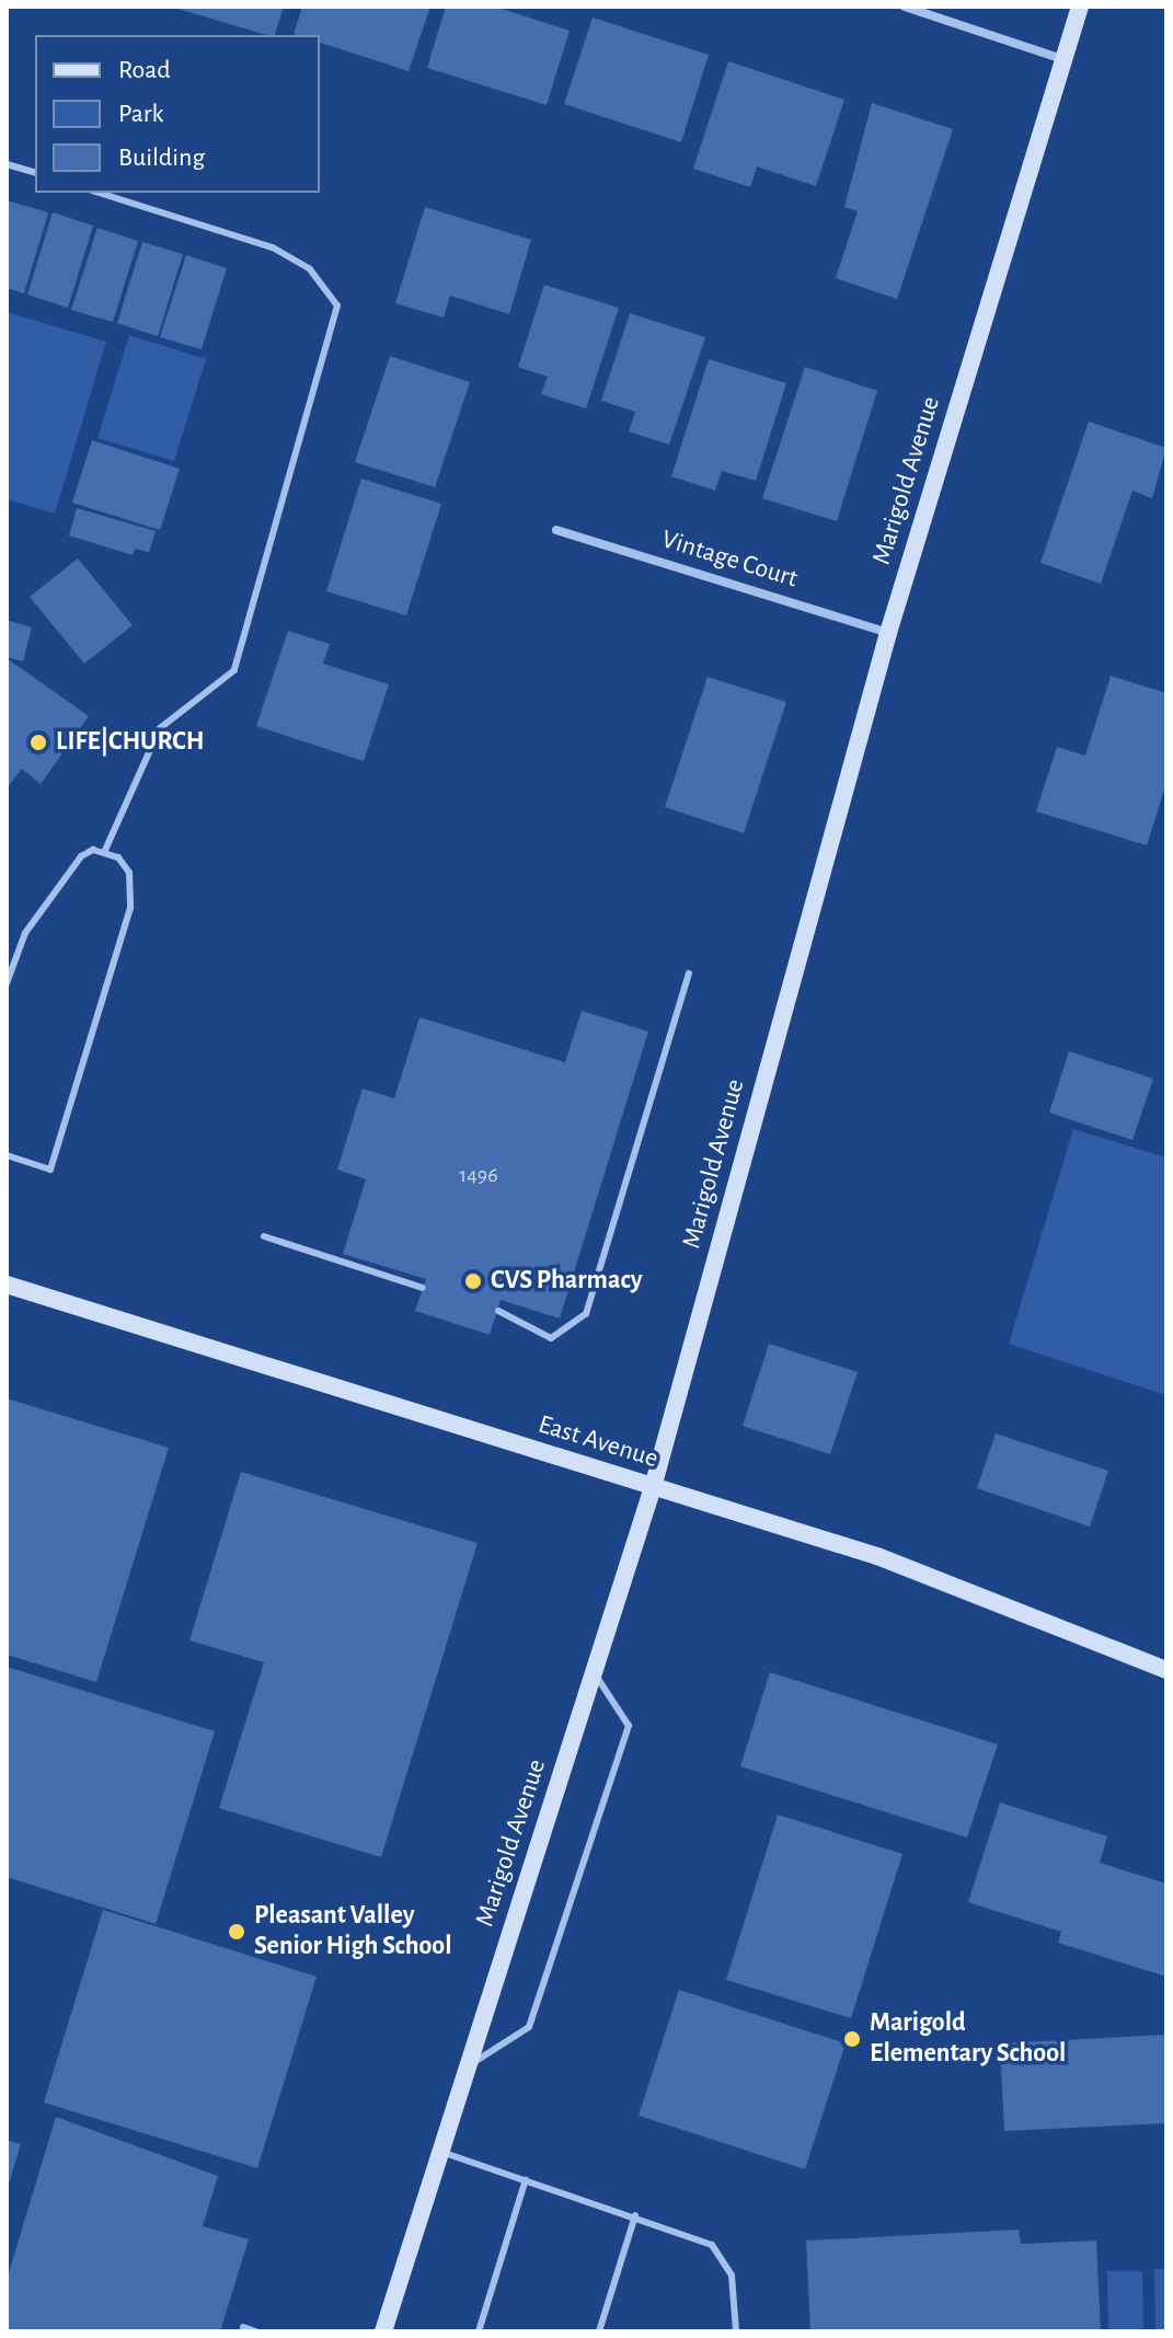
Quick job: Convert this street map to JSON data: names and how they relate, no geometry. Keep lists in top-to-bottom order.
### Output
{
  "streets": {
    "street": ["Marigold Avenue", "Vintage Court", "East Avenue"]
  },
  "crossings": [
    ["Marigold Avenue", "Vintage Court"],
    ["Marigold Avenue", "East Avenue"]
  ],
  "places": [
    "LIFE|CHURCH",
    "CVS Pharmacy",
    "Pleasant Valley Senior High School",
    "Marigold Elementary School"
  ],
  "house_numbers": ["1496"],
  "legend": ["Road", "Park", "Building"]
}
